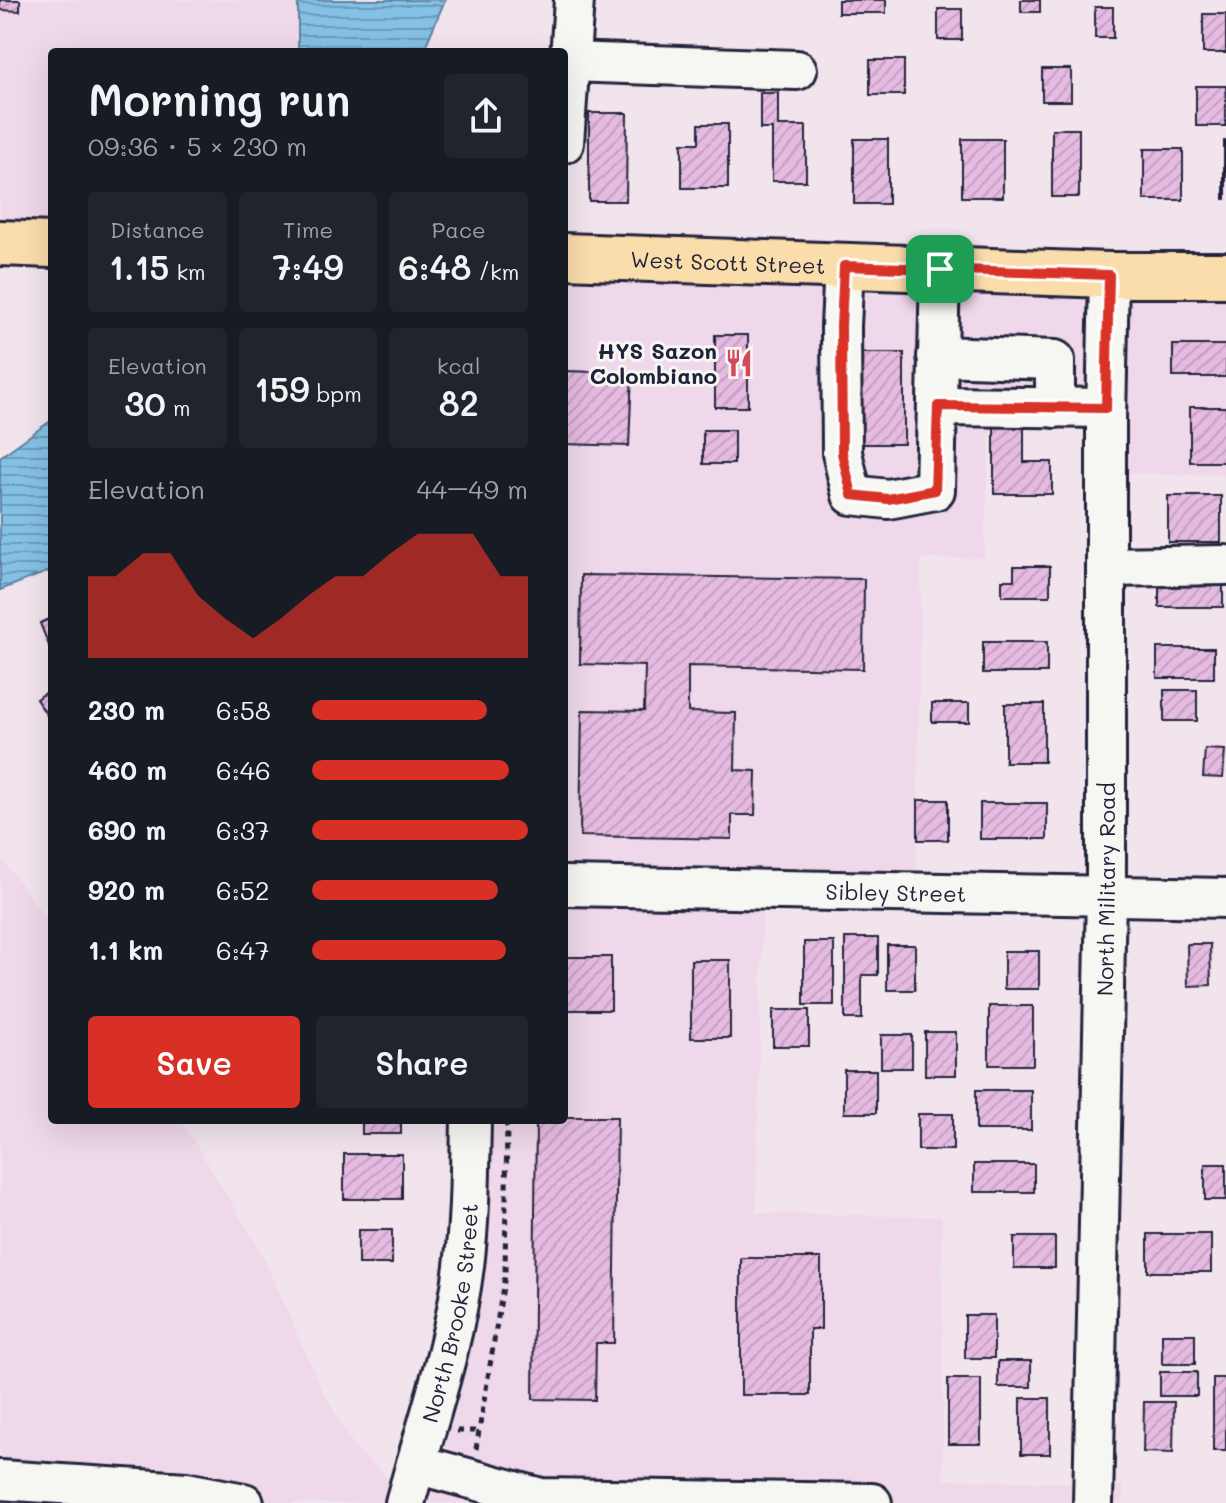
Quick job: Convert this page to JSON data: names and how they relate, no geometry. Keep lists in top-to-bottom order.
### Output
{
  "streets": {
    "main road": ["West Scott Street"],
    "street": ["North Military Road", "Sibley Street", "North Brooke Street"]
  },
  "crossings": [
    ["West Scott Street", "North Military Road"],
    ["North Military Road", "Sibley Street"]
  ],
  "places": {
    "restaurant": ["HYS Sazon Colombiano"]
  },
  "page": {
    "heading": ["Morning run", "09:36 · 5 × 230 m"],
    "stats": [
      ["Distance", "1.15 km"],
      ["Time", "7:49"],
      ["Pace", "6:48 /km"],
      ["Elevation", "30 m"],
      ["159 bpm"],
      ["kcal", "82"]
    ],
    "chart": ["Elevation", "44–49 m"],
    "list": [
      {
        "name": "230 m",
        "note": "6:58"
      },
      {
        "name": "460 m",
        "note": "6:46"
      },
      {
        "name": "690 m",
        "note": "6:37"
      },
      {
        "name": "920 m",
        "note": "6:52"
      },
      {
        "name": "1.1 km",
        "note": "6:47"
      }
    ],
    "buttons": ["Save", "Share"]
  }
}
